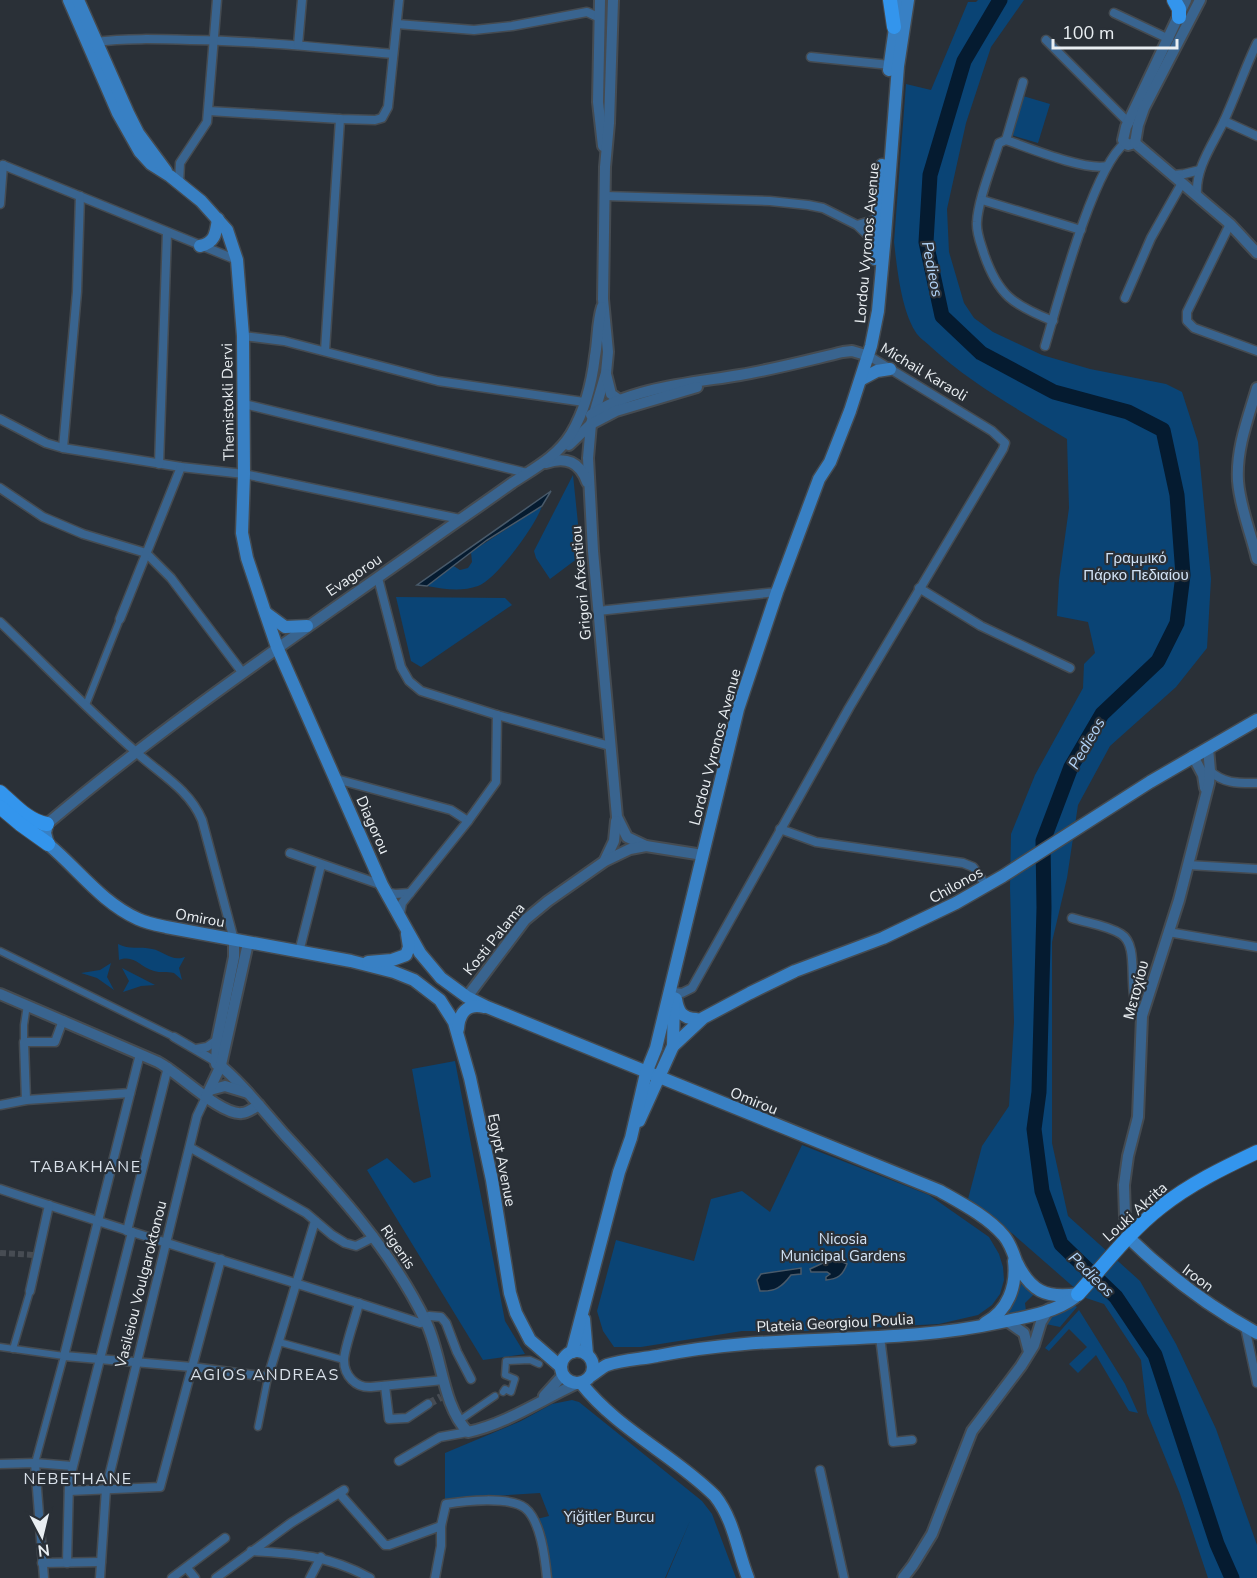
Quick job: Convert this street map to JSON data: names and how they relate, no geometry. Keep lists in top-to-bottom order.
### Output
{
  "streets": {
    "main road": [
      "Lordou Vyronos Avenue",
      "Themistokli Dervi",
      "Diagorou",
      "Chilonos",
      "Omirou",
      "Egypt Avenue",
      "Louki Akrita",
      "Iroon",
      "Plateia Georgiou Poulia"
    ],
    "street": [
      "Michail Karaoli",
      "Evagorou",
      "Grigori Afxentiou",
      "Kosti Palama",
      "Μετοχίου",
      "Rigenis",
      "Vasileiou Voulgaroktonou"
    ]
  },
  "crossings": [
    ["Lordou Vyronos Avenue", "Michail Karaoli"],
    ["Lordou Vyronos Avenue", "Chilonos"],
    ["Lordou Vyronos Avenue", "Omirou"],
    ["Lordou Vyronos Avenue", "Kosti Palama"],
    ["Michail Karaoli", "Evagorou"],
    ["Michail Karaoli", "Grigori Afxentiou"],
    ["Themistokli Dervi", "Evagorou"],
    ["Themistokli Dervi", "Diagorou"],
    ["Evagorou", "Grigori Afxentiou"],
    ["Evagorou", "Diagorou"],
    ["Diagorou", "Omirou"],
    ["Diagorou", "Kosti Palama"],
    ["Chilonos", "Μετοχίου"],
    ["Omirou", "Kosti Palama"],
    ["Omirou", "Egypt Avenue"],
    ["Omirou", "Louki Akrita"],
    ["Omirou", "Plateia Georgiou Poulia"],
    ["Μετοχίου", "Louki Akrita"],
    ["Μετοχίου", "Iroon"],
    ["Egypt Avenue", "Plateia Georgiou Poulia"],
    ["Louki Akrita", "Iroon"],
    ["Louki Akrita", "Plateia Georgiou Poulia"],
    ["Rigenis", "Vasileiou Voulgaroktonou"]
  ],
  "districts": ["TABAKHANE", "AGIOS ANDREAS", "NEBETHANE"],
  "water": ["Pedieos"],
  "parks": ["Γραμμικό Πάρκο Πεδιαίου", "Nicosia Municipal Gardens", "Yiğitler Burcu"],
  "scale_bar": "100 m",
  "north": "bottom"
}
